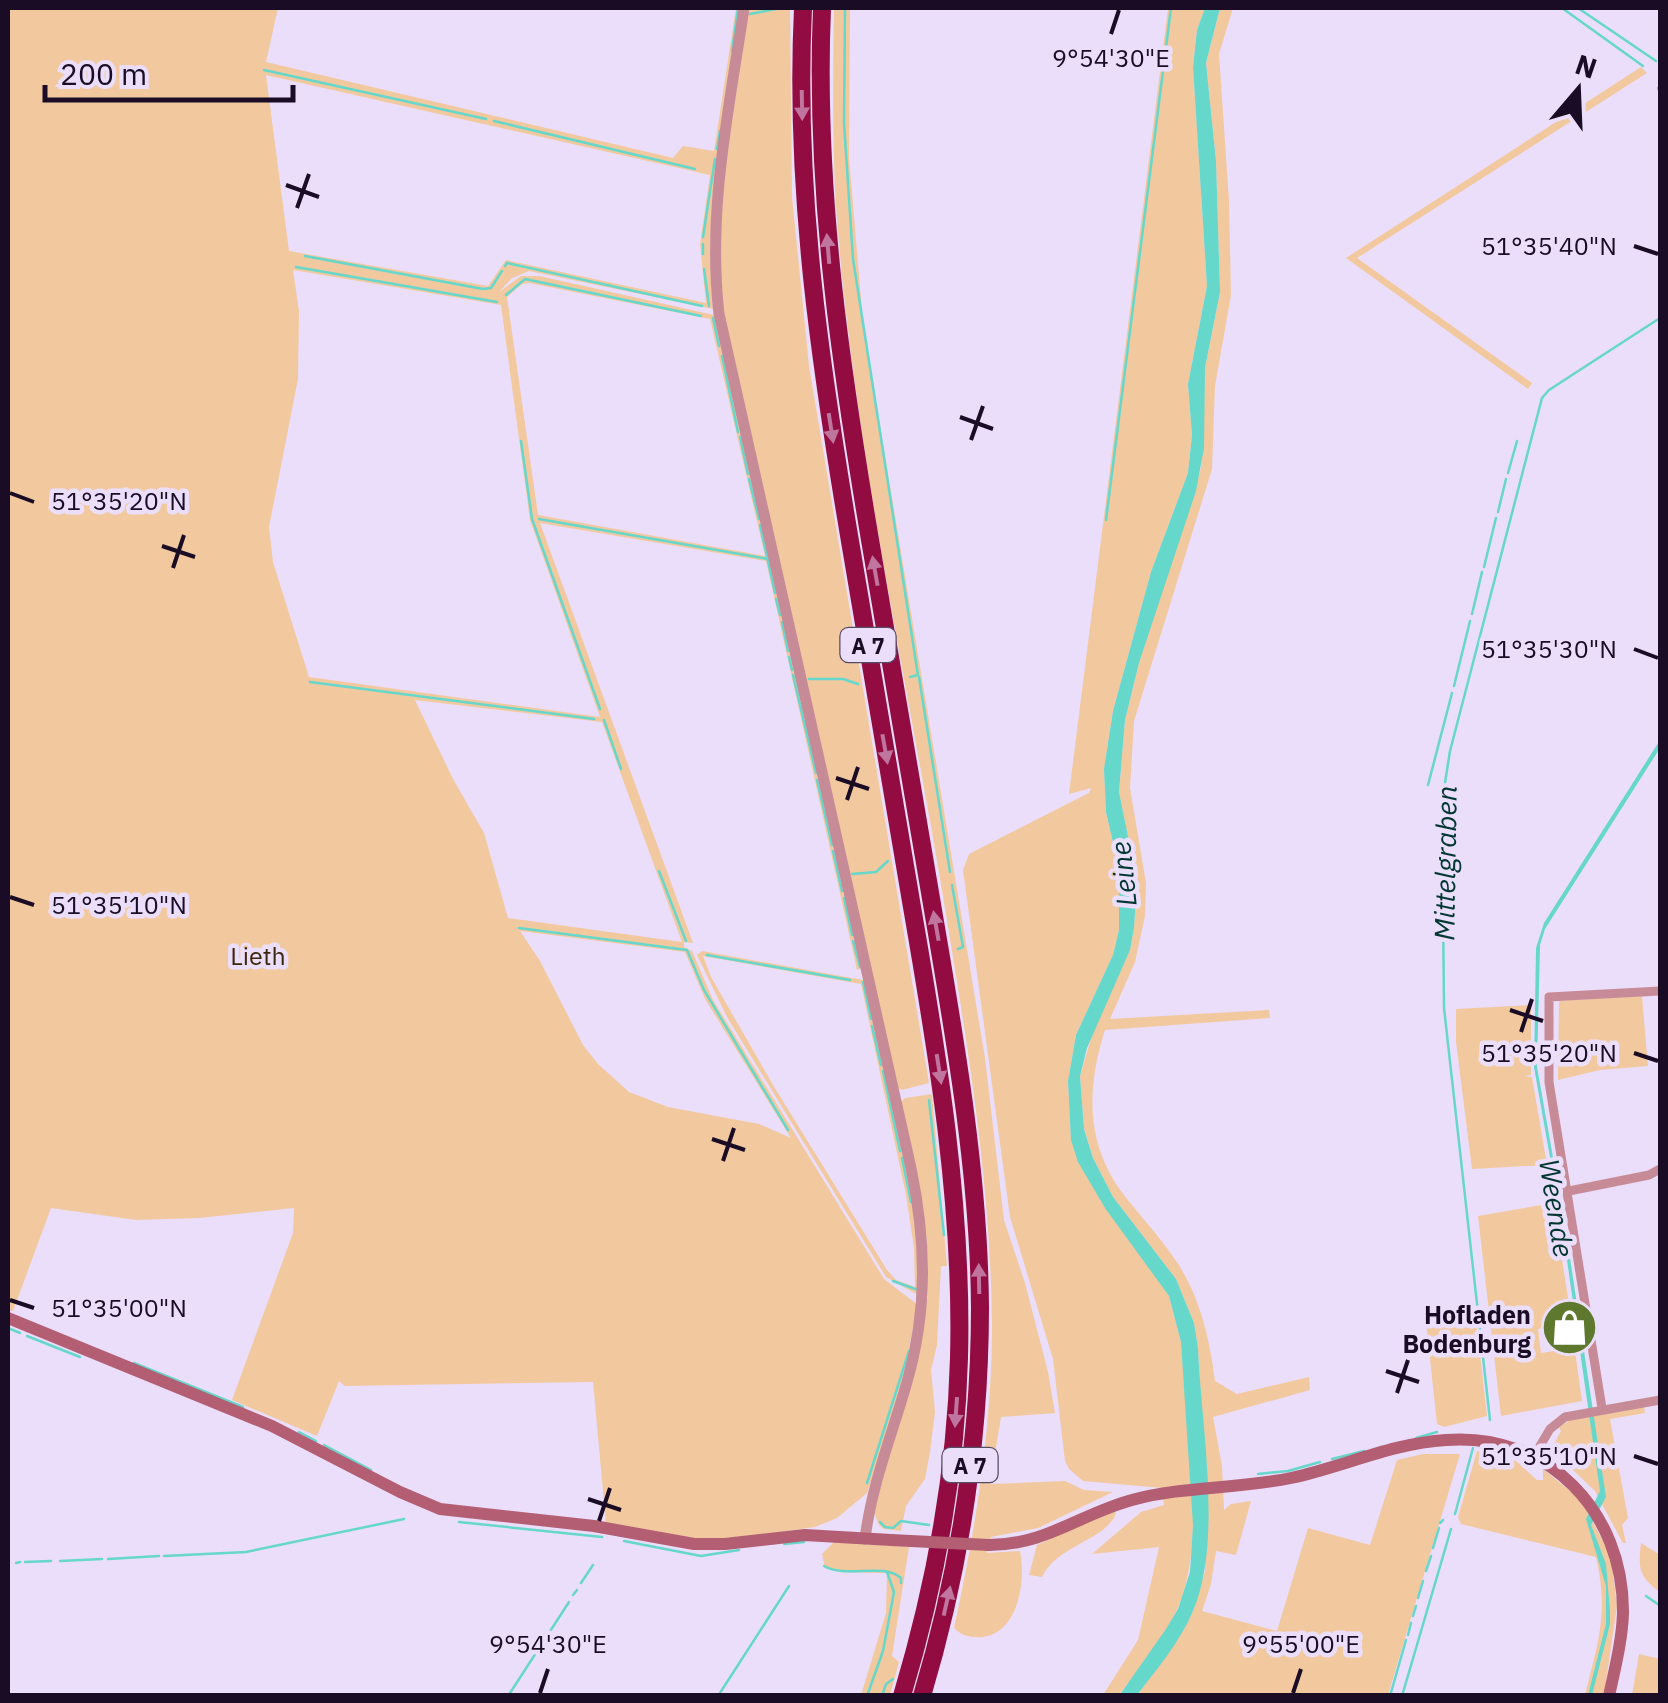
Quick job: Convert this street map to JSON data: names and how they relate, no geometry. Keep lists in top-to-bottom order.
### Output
{
  "streets": {
    "highway": ["A 7"]
  },
  "water": ["Mittelgraben", "Leine", "Weende"],
  "parks": ["Lieth"],
  "places": {
    "shop": ["Hofladen Bodenburg"]
  },
  "scale_bar": "200 m",
  "north": "top",
  "coordinates": [
    "9°54'30\"E",
    "51°35'40\"N",
    "51°35'20\"N",
    "51°35'30\"N",
    "51°35'10\"N",
    "51°35'00\"N",
    "9°55'00\"E"
  ]
}
